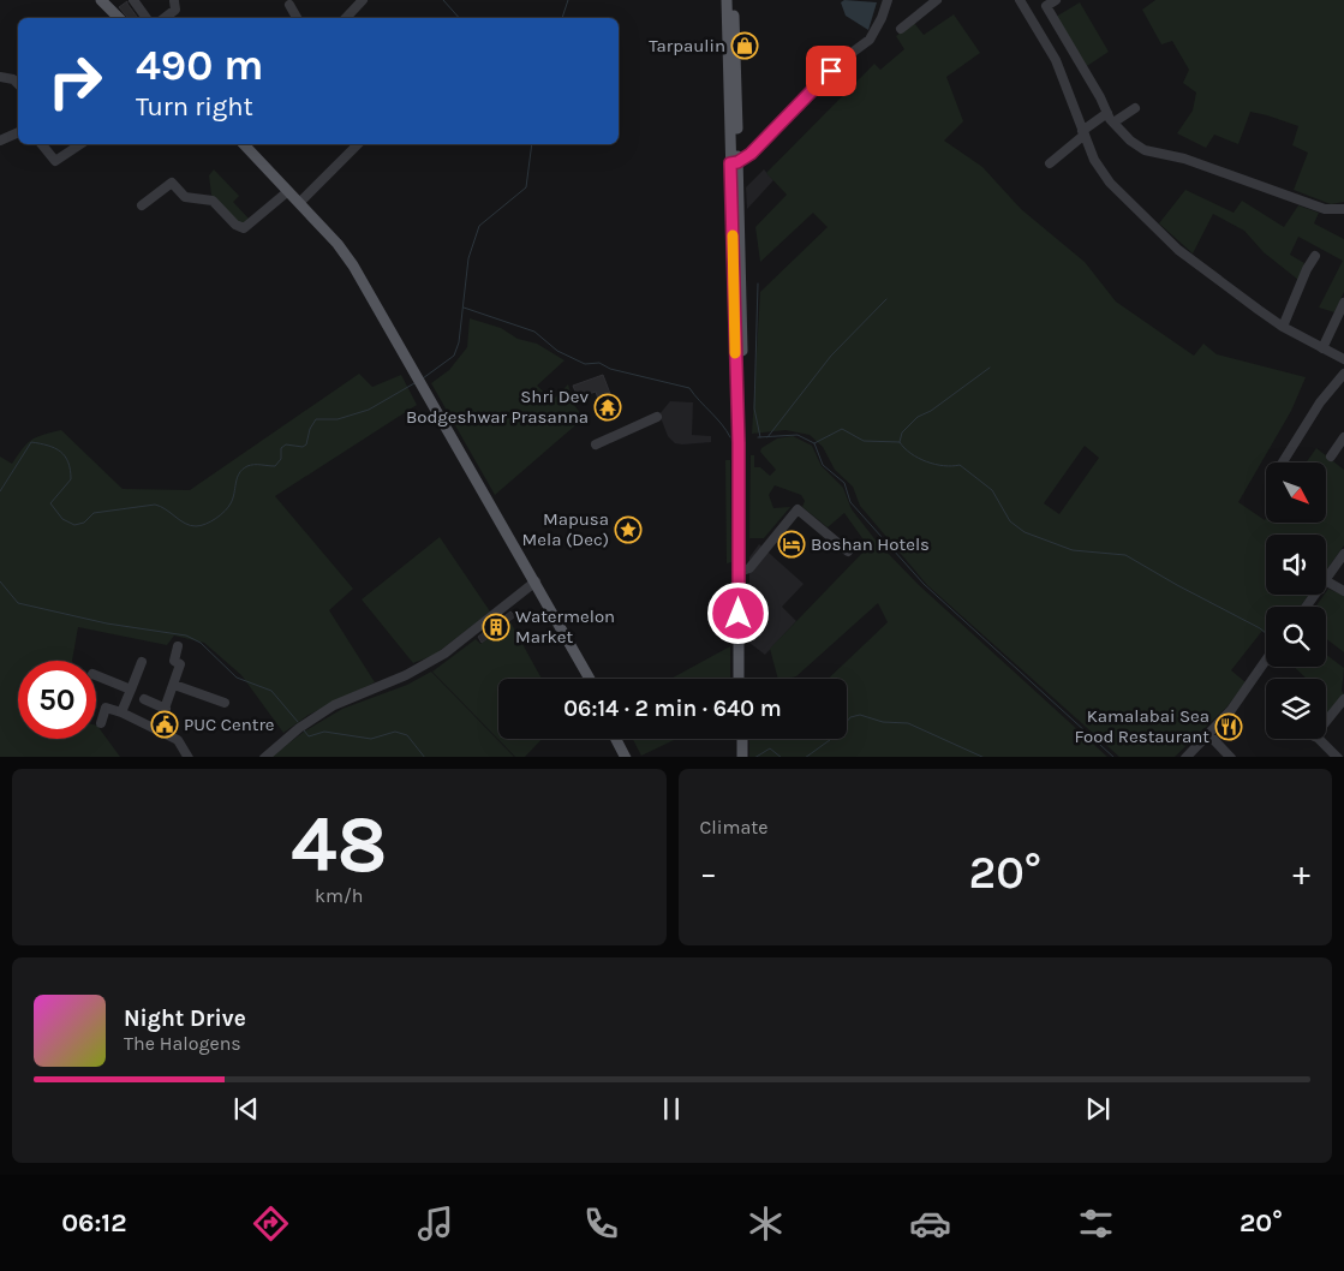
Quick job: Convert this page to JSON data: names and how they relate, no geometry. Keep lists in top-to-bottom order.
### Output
{
  "places": {
    "shop": ["Tarpaulin"],
    "temple": ["Shri Dev Bodgeshwar Prasanna"],
    "place": ["Mapusa Mela (Dec)"],
    "hotel": ["Boshan Hotels"],
    "building": ["Watermelon Market"],
    "public building": ["PUC Centre"],
    "restaurant": ["Kamalabai Sea Food Restaurant"]
  },
  "north": "bottom right",
  "page": {
    "turn": ["490 m", "Turn right"],
    "limit": "50",
    "trip": "06:14 · 2 min · 640 m",
    "tile": [
      ["48", "km/h"],
      "Climate"
    ],
    "heat": ["−", "20°", "+"],
    "song": ["Night Drive", "The Halogens"],
    "tabs": ["06:12", "20°"]
  }
}
